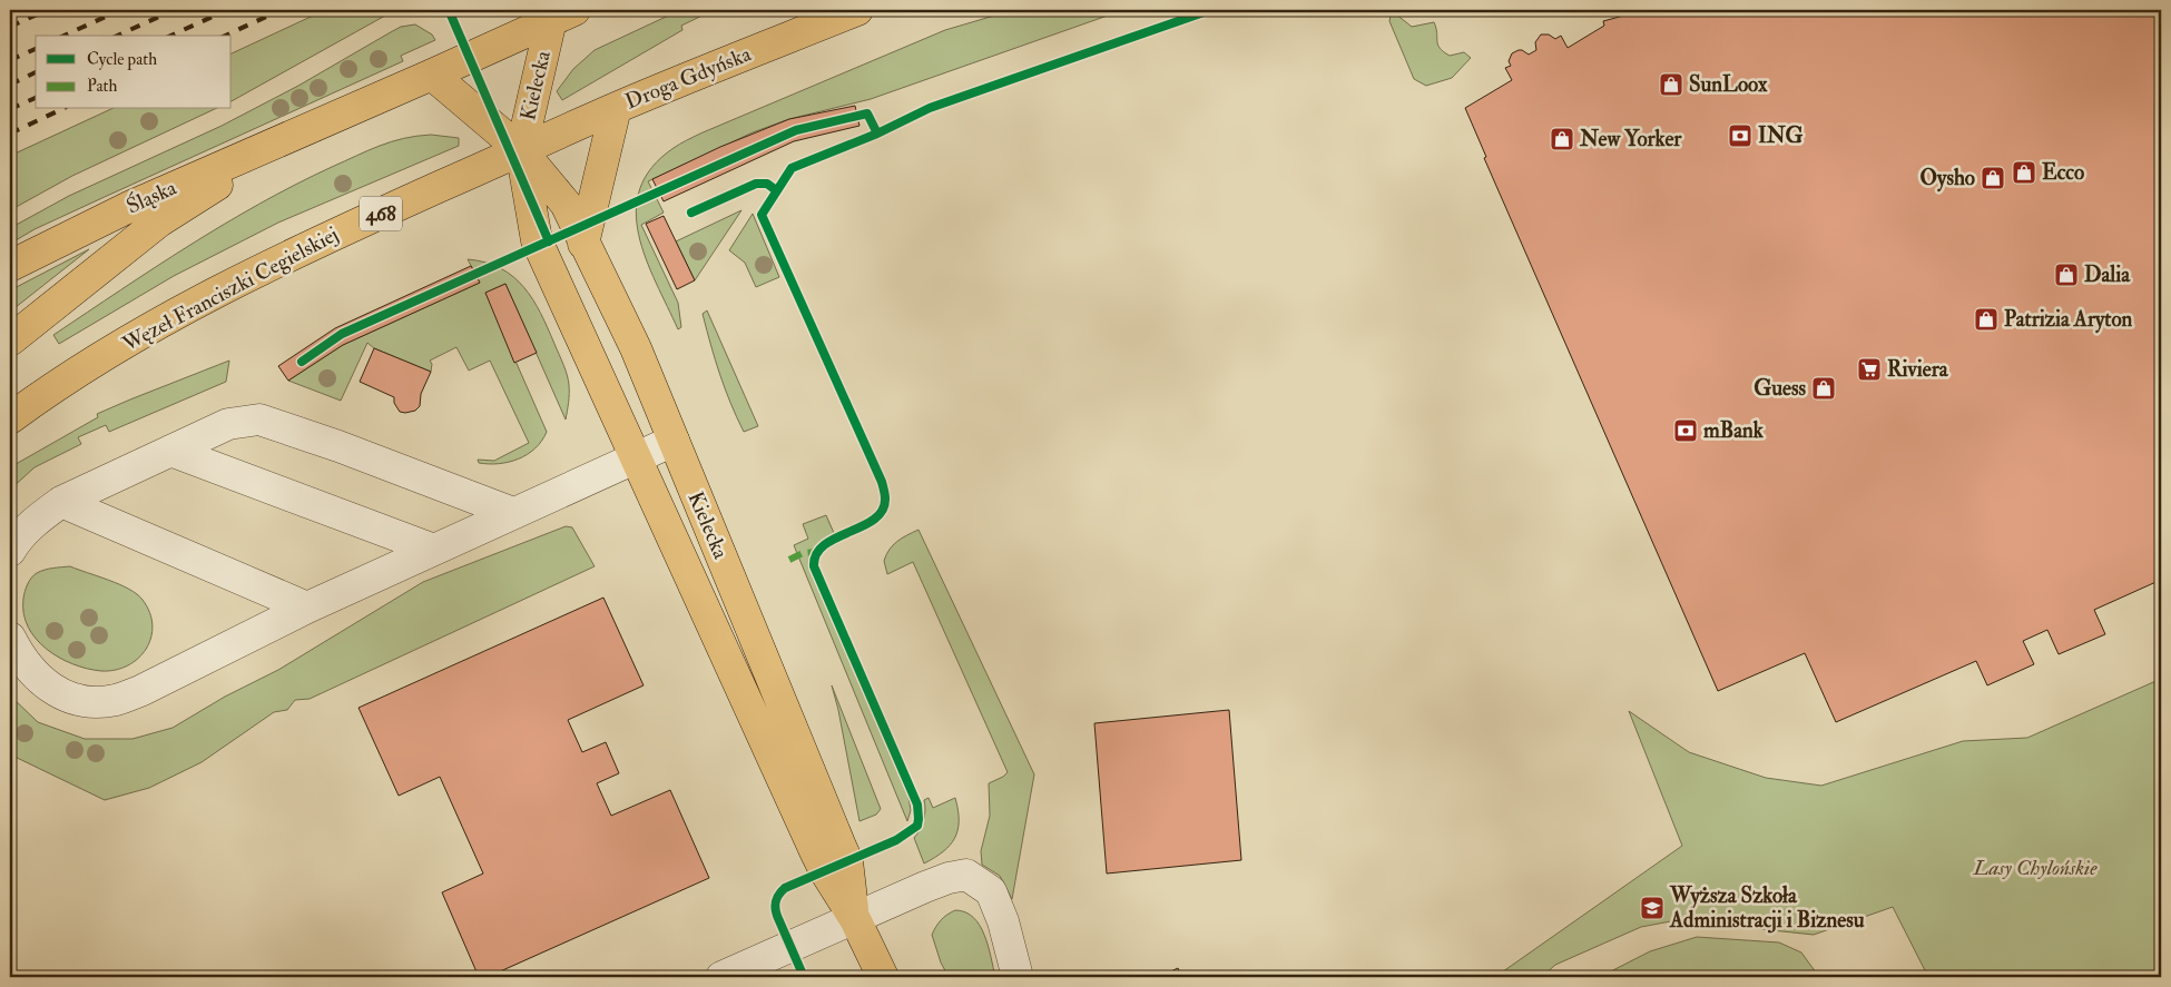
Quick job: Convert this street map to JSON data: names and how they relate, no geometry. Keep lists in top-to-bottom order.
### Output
{
  "streets": {
    "main road": [
      "Droga Gdyńska",
      "Kielecka",
      "Śląska",
      "468",
      "Węzeł Franciszki Cegielskiej"
    ]
  },
  "crossings": [
    ["Droga Gdyńska", "Kielecka"],
    ["Droga Gdyńska", "Węzeł Franciszki Cegielskiej"],
    ["Kielecka", "Węzeł Franciszki Cegielskiej"]
  ],
  "parks": ["Lasy Chylońskie"],
  "places": {
    "shop": [
      "SunLoox",
      "New Yorker",
      "Ecco",
      "Oysho",
      "Dalia",
      "Patrizia Aryton",
      "Guess"
    ],
    "bank": ["ING", "mBank"],
    "supermarket": ["Riviera"],
    "school or university": ["Wyższa Szkoła Administracji i Biznesu"]
  },
  "legend": ["Cycle path", "Path"]
}
